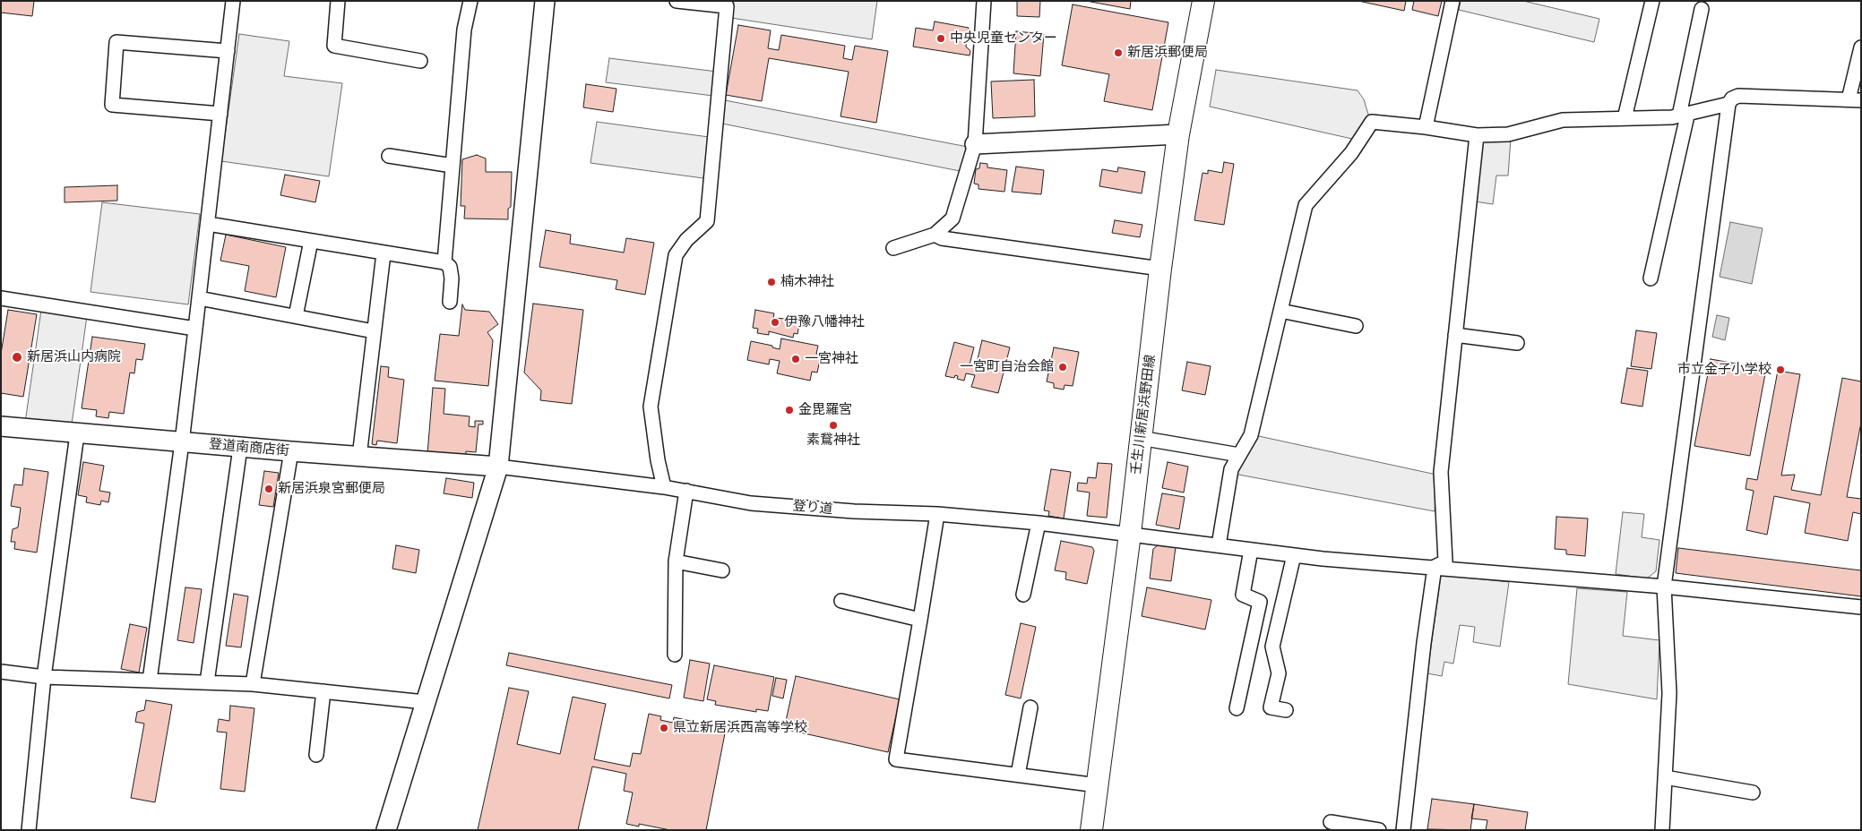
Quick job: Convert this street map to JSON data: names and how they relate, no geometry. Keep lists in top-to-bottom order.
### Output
{
  "streets": {
    "main road": ["壬生川新居浜野田線"],
    "street": ["登道南商店街", "登り道"]
  },
  "crossings": [
    ["壬生川新居浜野田線", "登り道"],
    ["登道南商店街", "登り道"]
  ],
  "places": [
    "中央児童センター",
    "新居浜郵便局",
    "楠木神社",
    "伊豫八幡神社",
    "新居浜山内病院",
    "一宮神社",
    "一宮町自治会館",
    "市立金子小学校",
    "金毘羅宮",
    "素鵞神社",
    "新居浜泉宮郵便局",
    "県立新居浜西高等学校"
  ]
}
